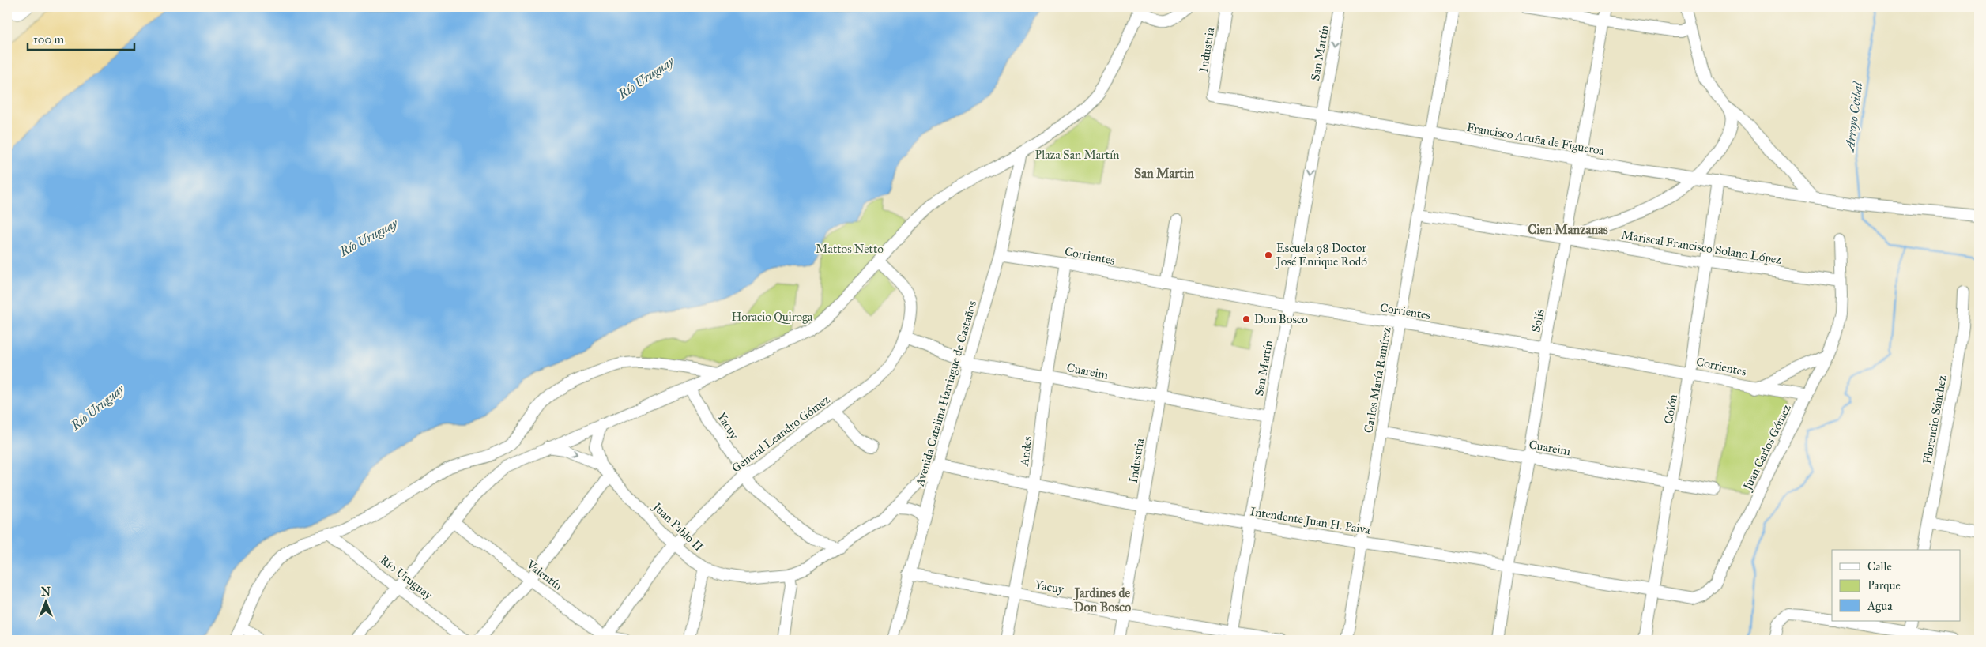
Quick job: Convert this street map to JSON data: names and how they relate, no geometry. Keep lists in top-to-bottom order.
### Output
{
  "streets": {
    "street": [
      "Industria",
      "San Martín",
      "Francisco Acuña de Figueroa",
      "Mariscal Francisco Solano López",
      "Corrientes",
      "Solís",
      "Cuareim",
      "Carlos María Ramírez",
      "Avenida Catalina Harriague de Castaños",
      "Colón",
      "Florencio Sánchez",
      "Yacuy",
      "General Leandro Gómez",
      "Juan Carlos Gómez",
      "Andes",
      "Intendente Juan H. Paiva",
      "Juan Pablo II",
      "Valentín",
      "Río Uruguay"
    ]
  },
  "crossings": [
    ["Industria", "Francisco Acuña de Figueroa"],
    ["Industria", "Corrientes"],
    ["Industria", "Cuareim"],
    ["Industria", "Yacuy"],
    ["Industria", "Intendente Juan H. Paiva"],
    ["San Martín", "Francisco Acuña de Figueroa"],
    ["San Martín", "Corrientes"],
    ["San Martín", "Cuareim"],
    ["San Martín", "Yacuy"],
    ["San Martín", "Intendente Juan H. Paiva"],
    ["Francisco Acuña de Figueroa", "Solís"],
    ["Francisco Acuña de Figueroa", "Carlos María Ramírez"],
    ["Francisco Acuña de Figueroa", "Colón"],
    ["Mariscal Francisco Solano López", "Solís"],
    ["Mariscal Francisco Solano López", "Carlos María Ramírez"],
    ["Mariscal Francisco Solano López", "Colón"],
    ["Mariscal Francisco Solano López", "Juan Carlos Gómez"],
    ["Corrientes", "Solís"],
    ["Corrientes", "Carlos María Ramírez"],
    ["Corrientes", "Avenida Catalina Harriague de Castaños"],
    ["Corrientes", "Colón"],
    ["Corrientes", "Juan Carlos Gómez"],
    ["Corrientes", "Andes"],
    ["Solís", "Cuareim"],
    ["Solís", "Intendente Juan H. Paiva"],
    ["Cuareim", "Carlos María Ramírez"],
    ["Cuareim", "Avenida Catalina Harriague de Castaños"],
    ["Cuareim", "Colón"],
    ["Cuareim", "General Leandro Gómez"],
    ["Cuareim", "Andes"],
    ["Carlos María Ramírez", "Intendente Juan H. Paiva"],
    ["Avenida Catalina Harriague de Castaños", "Yacuy"],
    ["Avenida Catalina Harriague de Castaños", "Intendente Juan H. Paiva"],
    ["Avenida Catalina Harriague de Castaños", "Juan Pablo II"],
    ["Colón", "Intendente Juan H. Paiva"],
    ["Yacuy", "General Leandro Gómez"],
    ["Yacuy", "Andes"],
    ["Yacuy", "Juan Pablo II"],
    ["General Leandro Gómez", "Juan Pablo II"],
    ["General Leandro Gómez", "Valentín"],
    ["Juan Carlos Gómez", "Intendente Juan H. Paiva"],
    ["Andes", "Intendente Juan H. Paiva"],
    ["Intendente Juan H. Paiva", "Juan Pablo II"]
  ],
  "one_way": ["San Martín"],
  "districts": ["San Martin", "Cien Manzanas", "Jardines de Don Bosco"],
  "water": ["Río Uruguay", "Arroyo Ceibal"],
  "parks": ["Plaza San Martín", "Mattos Netto", "Horacio Quiroga"],
  "places": ["Escuela 98 Doctor José Enrique Rodó", "Don Bosco"],
  "legend": ["Calle", "Parque", "Agua"],
  "scale_bar": "100 m",
  "north": "top"
}
